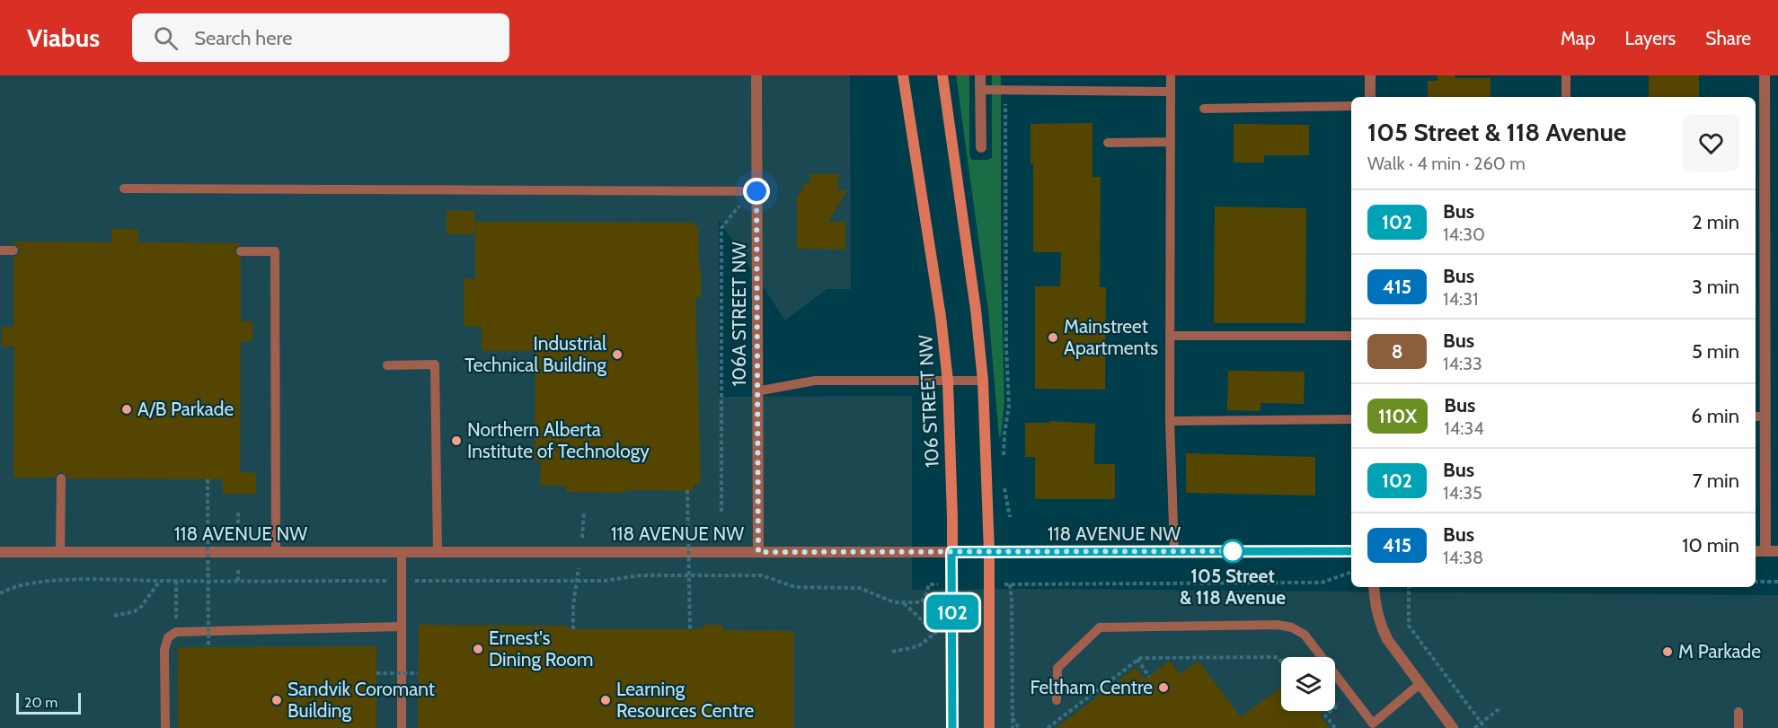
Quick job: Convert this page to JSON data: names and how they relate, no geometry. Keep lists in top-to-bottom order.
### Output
{
  "streets": {
    "main road": ["106 STREET NW"],
    "street": ["106A STREET NW", "118 AVENUE NW"]
  },
  "crossings": [
    ["106A STREET NW", "118 AVENUE NW"],
    ["106 STREET NW", "118 AVENUE NW"]
  ],
  "places": [
    "Mainstreet Apartments",
    "Industrial Technical Building",
    "A/B Parkade",
    "Northern Alberta Institute of Technology",
    "105 Street & 118 Avenue",
    "Ernest's Dining Room",
    "M Parkade",
    "Feltham Centre",
    "Sandvik Coromant Building",
    "Learning Resources Centre"
  ],
  "lines": ["bus line 102"],
  "scale_bar": "20 m",
  "page": {
    "header": "Viabus",
    "search": "Search here",
    "nav": ["Map", "Layers", "Share"],
    "on_map": "102",
    "heading": ["105 Street & 118 Avenue", "Walk · 4 min · 260 m"],
    "list": [
      {
        "mark": "102",
        "name": "Bus",
        "note": "14:30",
        "value": "2 min"
      },
      {
        "mark": "415",
        "name": "Bus",
        "note": "14:31",
        "value": "3 min"
      },
      {
        "mark": "8",
        "name": "Bus",
        "note": "14:33",
        "value": "5 min"
      },
      {
        "mark": "110X",
        "name": "Bus",
        "note": "14:34",
        "value": "6 min"
      },
      {
        "mark": "102",
        "name": "Bus",
        "note": "14:35",
        "value": "7 min"
      },
      {
        "mark": "415",
        "name": "Bus",
        "note": "14:38",
        "value": "10 min"
      }
    ],
    "scale": "20 m"
  }
}
